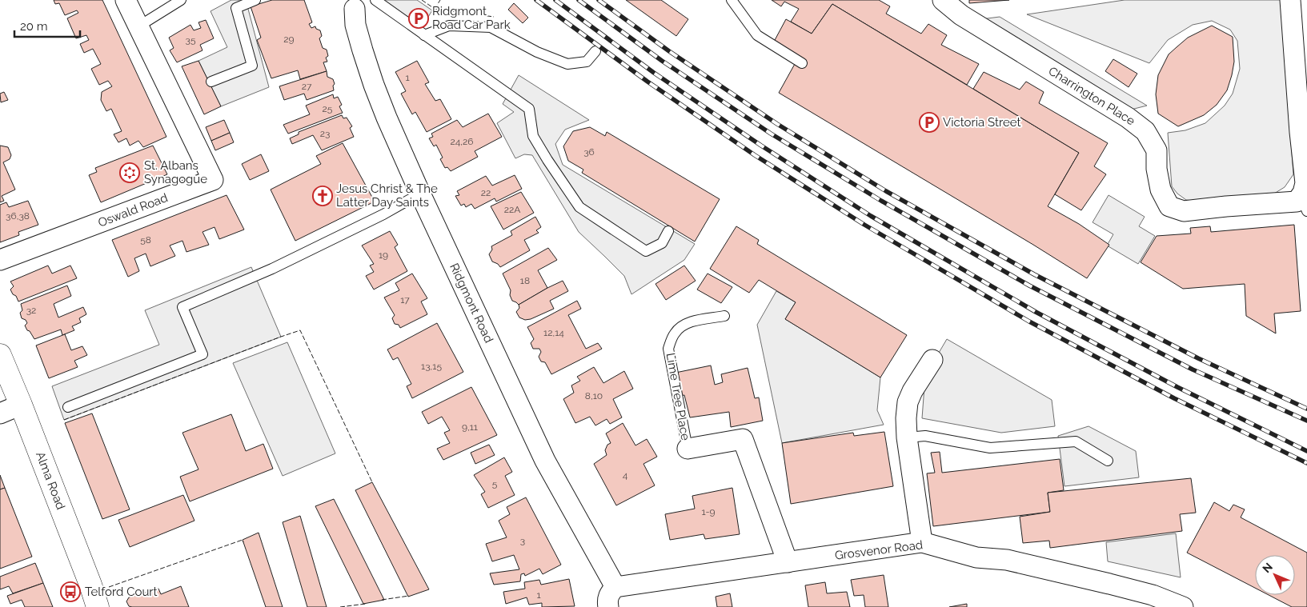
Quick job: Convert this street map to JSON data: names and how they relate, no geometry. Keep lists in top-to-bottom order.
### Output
{
  "streets": {
    "main road": ["Alma Road"],
    "street": [
      "Charrington Place",
      "Oswald Road",
      "Ridgmont Road",
      "Lime Tree Place",
      "Grosvenor Road"
    ]
  },
  "crossings": [
    ["Ridgmont Road", "Grosvenor Road"],
    ["Lime Tree Place", "Grosvenor Road"]
  ],
  "places": {
    "parking": ["Ridgmont Road Car Park", "Victoria Street"],
    "synagogue": ["St. Albans Synagogue"],
    "church": ["Jesus Christ & The Latter Day Saints"],
    "bus stop": ["Telford Court"]
  },
  "house_numbers": [
    "29",
    "35",
    "1",
    "27",
    "25",
    "23",
    "24,26",
    "36",
    "22",
    "22A",
    "36,38",
    "58",
    "19",
    "18",
    "17",
    "32",
    "12,14",
    "13,15",
    "8,10",
    "9,11",
    "4",
    "5",
    "1-9",
    "3",
    "1"
  ],
  "scale_bar": "20 m",
  "north": "top left"
}
